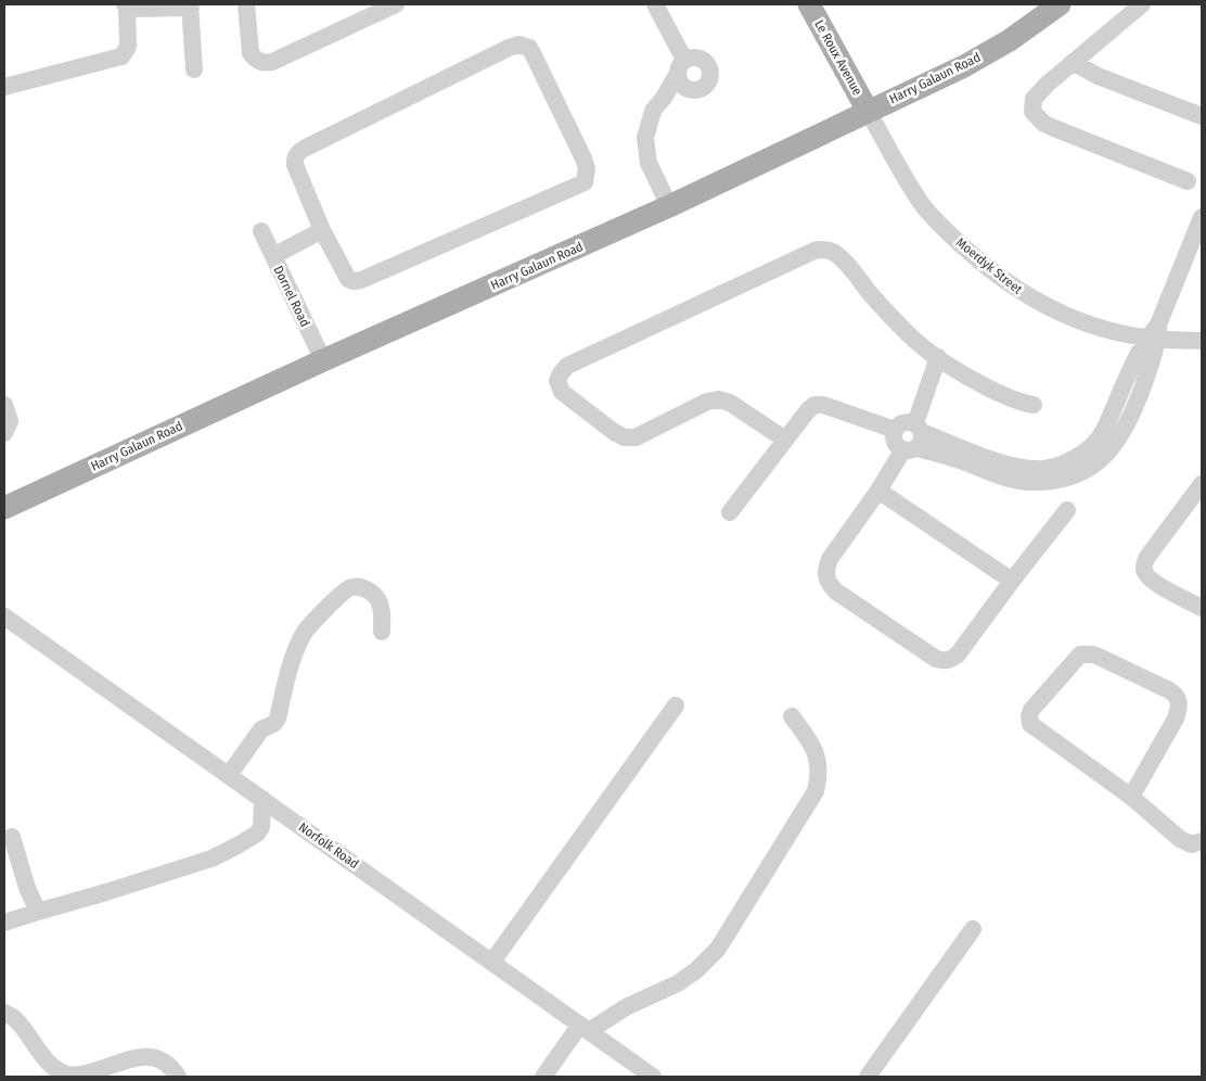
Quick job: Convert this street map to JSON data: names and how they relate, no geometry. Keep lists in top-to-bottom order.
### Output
{
  "streets": {
    "main road": ["Le Roux Avenue", "Harry Galaun Road"],
    "street": ["Moerdyk Street", "Dornel Road", "Norfolk Road"]
  },
  "crossings": [
    ["Le Roux Avenue", "Harry Galaun Road"],
    ["Le Roux Avenue", "Moerdyk Street"],
    ["Harry Galaun Road", "Moerdyk Street"],
    ["Harry Galaun Road", "Dornel Road"]
  ]
}
